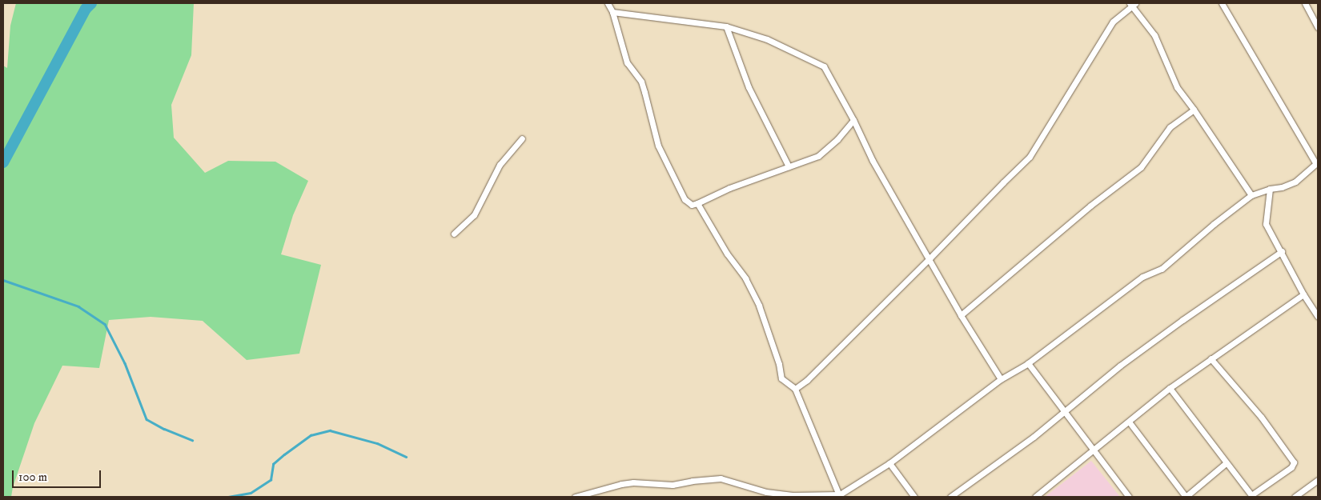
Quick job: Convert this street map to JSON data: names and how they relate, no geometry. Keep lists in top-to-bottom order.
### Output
{
  "scale_bar": "100 m"
}
